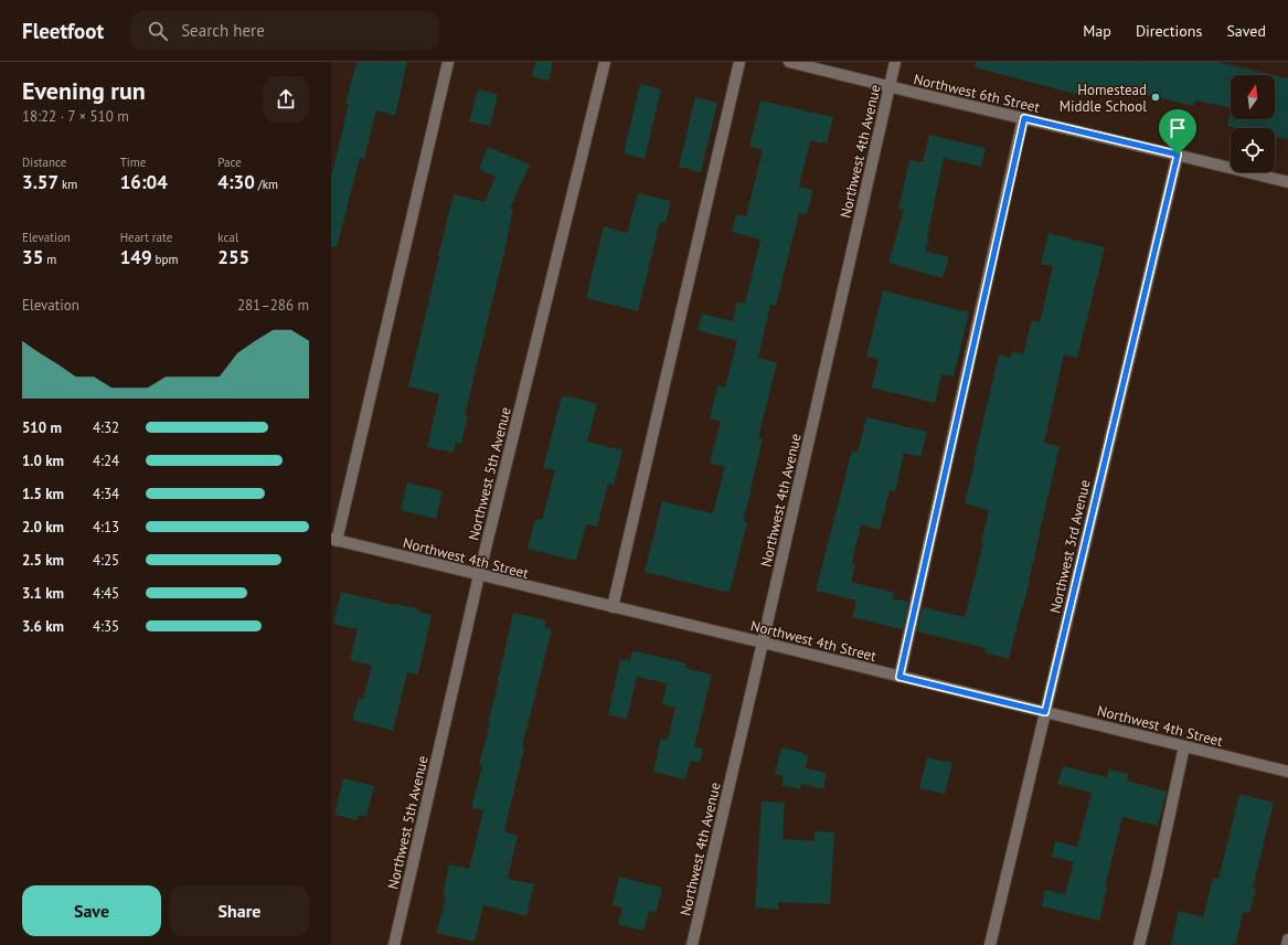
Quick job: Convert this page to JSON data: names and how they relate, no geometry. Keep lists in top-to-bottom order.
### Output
{
  "streets": {
    "street": [
      "Northwest 6th Street",
      "Northwest 4th Avenue",
      "Northwest 5th Avenue",
      "Northwest 3rd Avenue",
      "Northwest 4th Street"
    ]
  },
  "crossings": [
    ["Northwest 6th Street", "Northwest 4th Avenue"],
    ["Northwest 6th Street", "Northwest 3rd Avenue"],
    ["Northwest 4th Avenue", "Northwest 4th Street"],
    ["Northwest 5th Avenue", "Northwest 4th Street"],
    ["Northwest 3rd Avenue", "Northwest 4th Street"]
  ],
  "places": ["Homestead Middle School"],
  "north": "top",
  "page": {
    "header": "Fleetfoot",
    "search": "Search here",
    "nav": ["Map", "Directions", "Saved"],
    "heading": ["Evening run", "18:22 · 7 × 510 m"],
    "stats": [
      ["Distance", "3.57 km"],
      ["Time", "16:04"],
      ["Pace", "4:30 /km"],
      ["Elevation", "35 m"],
      ["Heart rate", "149 bpm"],
      ["kcal", "255"]
    ],
    "chart": ["Elevation", "281–286 m"],
    "list": [
      {
        "name": "510 m",
        "note": "4:32"
      },
      {
        "name": "1.0 km",
        "note": "4:24"
      },
      {
        "name": "1.5 km",
        "note": "4:34"
      },
      {
        "name": "2.0 km",
        "note": "4:13"
      },
      {
        "name": "2.5 km",
        "note": "4:25"
      },
      {
        "name": "3.1 km",
        "note": "4:45"
      },
      {
        "name": "3.6 km",
        "note": "4:35"
      }
    ],
    "buttons": ["Save", "Share"]
  }
}
